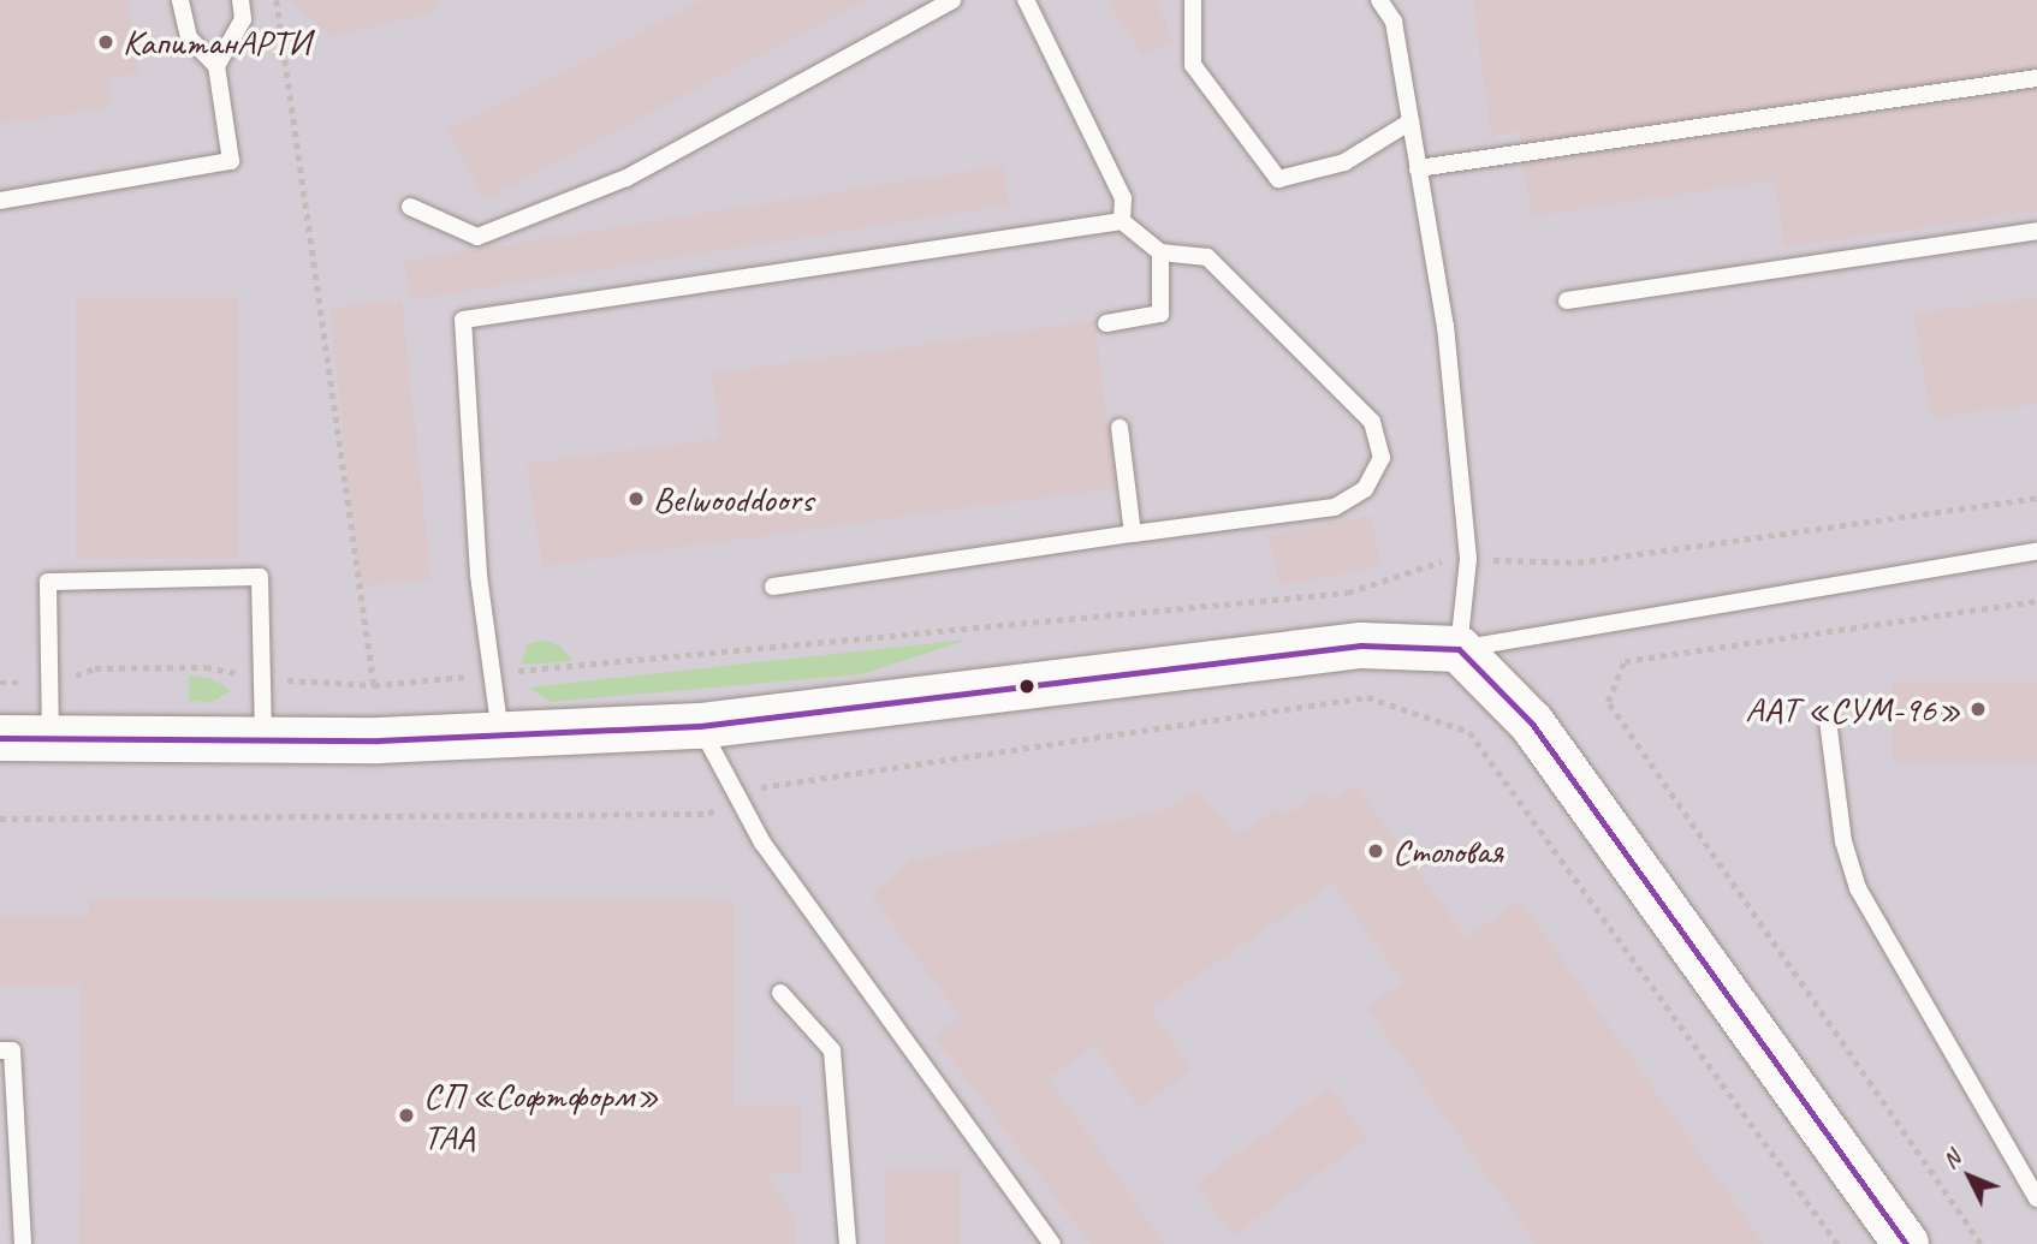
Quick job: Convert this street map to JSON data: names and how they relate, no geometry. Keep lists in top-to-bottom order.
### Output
{
  "places": [
    "КапитанАРТИ",
    "Belwooddoors",
    "ААТ «СУМ-96»",
    "Столовая",
    "СП «Софтформ» ТАА"
  ],
  "north": "top left"
}
